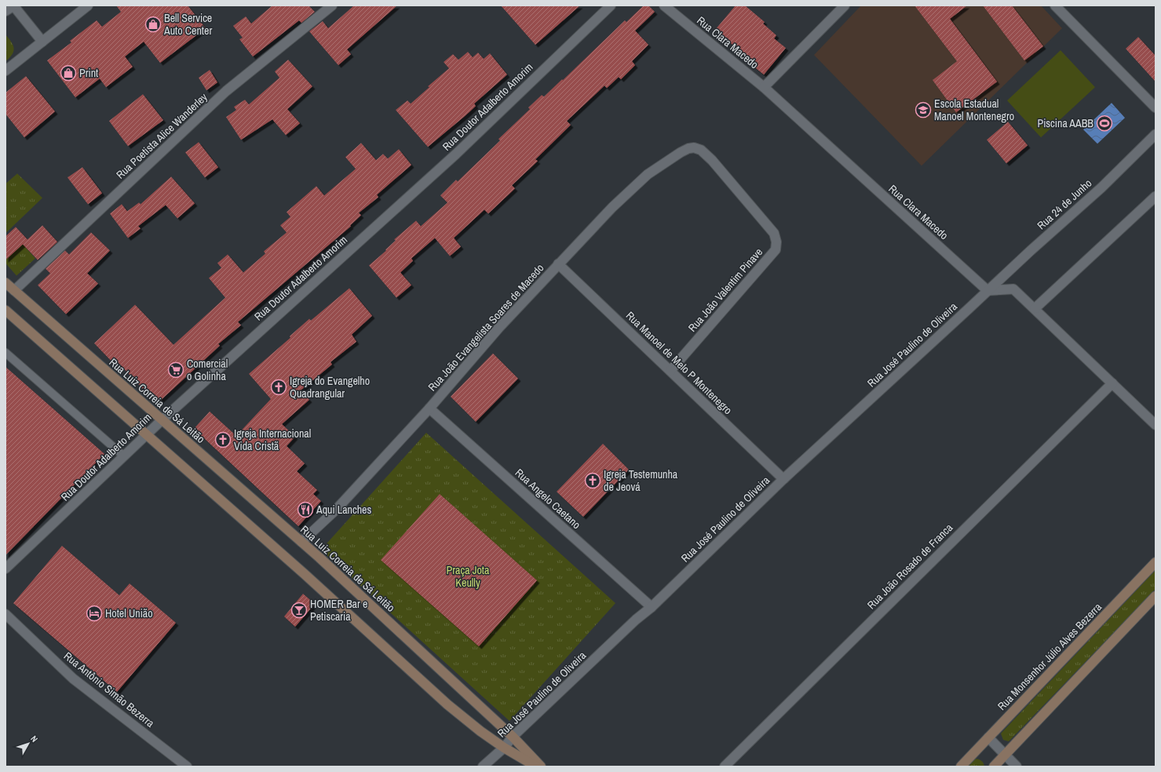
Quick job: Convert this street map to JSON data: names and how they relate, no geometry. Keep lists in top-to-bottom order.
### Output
{
  "streets": {
    "main road": ["Rua Luiz Correia de Sá Leitão", "Rua Monsenhor Júlio Alves Bezerra"],
    "street": [
      "Rua Clara Macedo",
      "Rua Doutor Adalberto Amorim",
      "Rua Poetista Alice Wanderley",
      "Rua 24 de Junho",
      "Rua João Valentim Pinave",
      "Rua João Evangelista Soares de Macedo",
      "Rua José Paulino de Oliveira",
      "Rua Manoel de Melo P Montenegro",
      "Rua Angelo Caetano",
      "Rua João Rosado de Franca",
      "Rua Antônio Simão Bezerra"
    ]
  },
  "crossings": [
    ["Rua Clara Macedo", "Rua 24 de Junho"],
    ["Rua Clara Macedo", "Rua José Paulino de Oliveira"],
    ["Rua Doutor Adalberto Amorim", "Rua Luiz Correia de Sá Leitão"],
    ["Rua Poetista Alice Wanderley", "Rua Luiz Correia de Sá Leitão"],
    ["Rua 24 de Junho", "Rua José Paulino de Oliveira"],
    ["Rua João Valentim Pinave", "Rua João Evangelista Soares de Macedo"],
    ["Rua João Valentim Pinave", "Rua Manoel de Melo P Montenegro"],
    ["Rua João Evangelista Soares de Macedo", "Rua Manoel de Melo P Montenegro"],
    ["Rua João Evangelista Soares de Macedo", "Rua Luiz Correia de Sá Leitão"],
    ["Rua João Evangelista Soares de Macedo", "Rua Angelo Caetano"],
    ["Rua José Paulino de Oliveira", "Rua Manoel de Melo P Montenegro"],
    ["Rua José Paulino de Oliveira", "Rua Luiz Correia de Sá Leitão"],
    ["Rua José Paulino de Oliveira", "Rua Angelo Caetano"]
  ],
  "parks": ["Praça Jota Keully"],
  "places": {
    "shop": ["Bell Service Auto Center", "Print"],
    "school or university": ["Escola Estadual Manoel Montenegro"],
    "sports": ["Piscina AABB"],
    "supermarket": ["Comercial o Golinha"],
    "church": ["Igreja do Evangelho Quadrangular", "Igreja Internacional Vida Cristã", "Igreja Testemunha de Jeová"],
    "restaurant": ["Aqui Lanches"],
    "bar": ["HOMER Bar e Petiscaria"],
    "hotel": ["Hotel União"]
  },
  "north": "top right"
}
